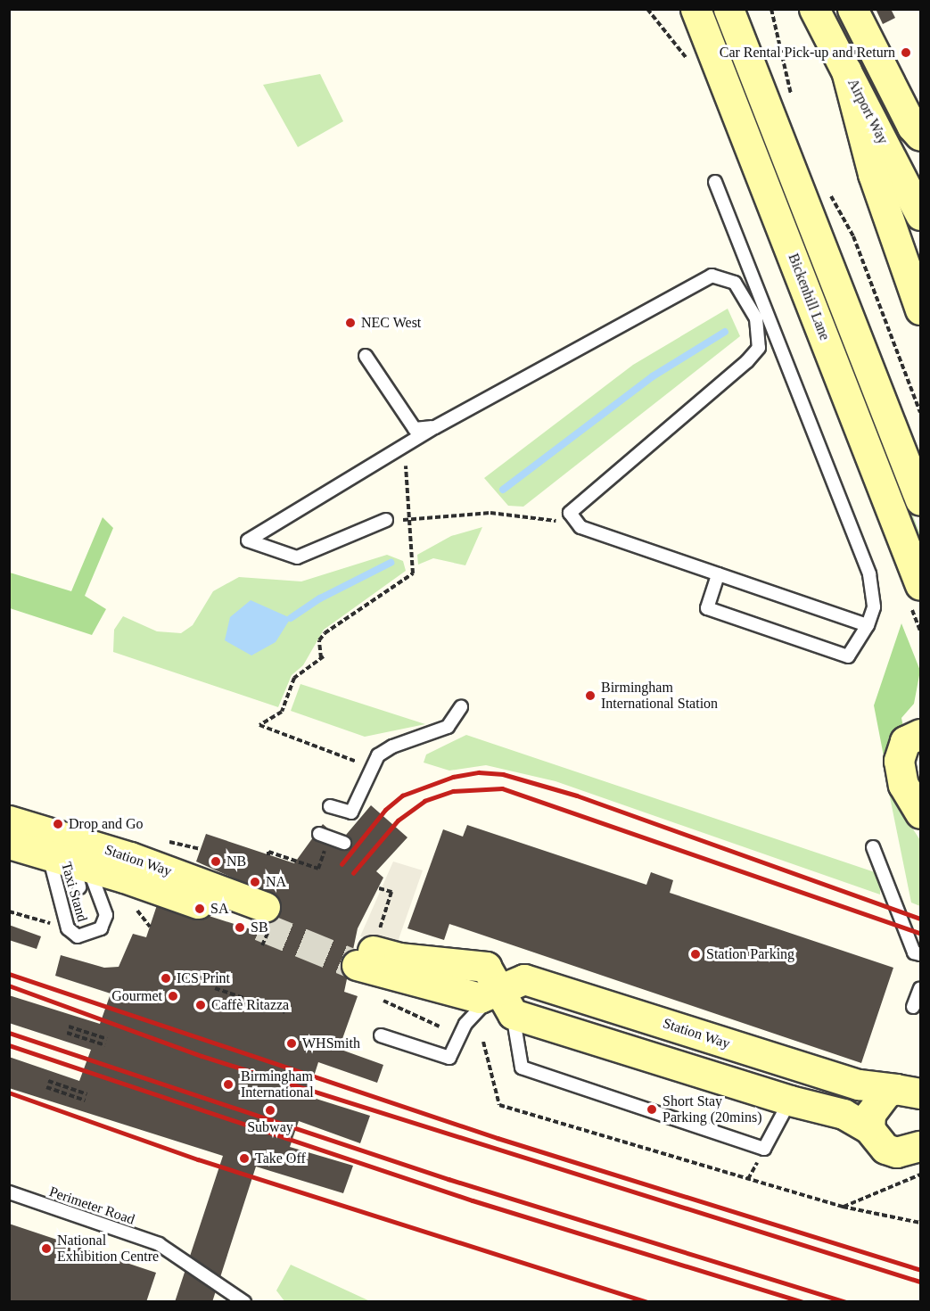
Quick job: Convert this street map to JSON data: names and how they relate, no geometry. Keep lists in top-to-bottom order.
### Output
{
  "streets": {
    "street": ["Airport Way", "Bickenhill Lane", "Station Way"],
    "lane": ["Taxi Stand", "Perimeter Road"]
  },
  "crossings": [
    ["Station Way", "Taxi Stand"]
  ],
  "places": [
    "Car Rental Pick-up and Return",
    "NEC West",
    "Birmingham International Station",
    "Drop and Go",
    "NB",
    "NA",
    "SA",
    "SB",
    "Station Parking",
    "ICS Print",
    "Gourmet",
    "Caffè Ritazza",
    "WHSmith",
    "Birmingham International",
    "Short Stay Parking (20mins)",
    "Subway",
    "Take Off",
    "National Exhibition Centre"
  ]
}
